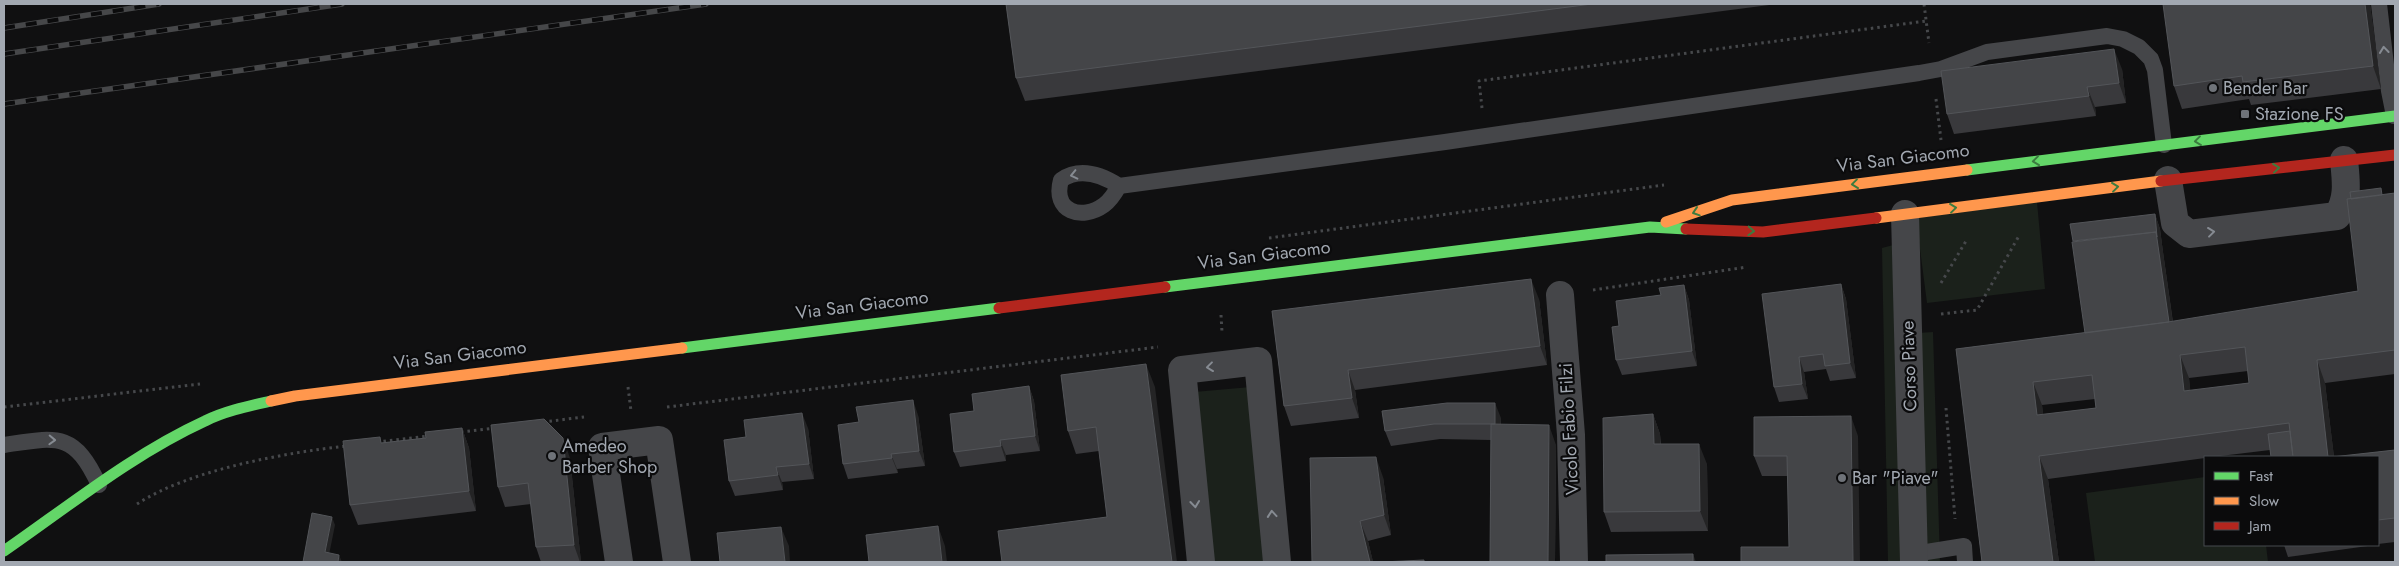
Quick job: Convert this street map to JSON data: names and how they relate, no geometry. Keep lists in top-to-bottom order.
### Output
{
  "streets": {
    "street": ["Via San Giacomo", "Corso Piave", "Vicolo Fabio Filzi"]
  },
  "crossings": [
    ["Via San Giacomo", "Corso Piave"]
  ],
  "places": {
    "other": ["Bender Bar", "Amedeo Barber Shop", "Bar \"Piave\""],
    "transit": ["Stazione FS"]
  },
  "legend": ["Fast", "Slow", "Jam"]
}
